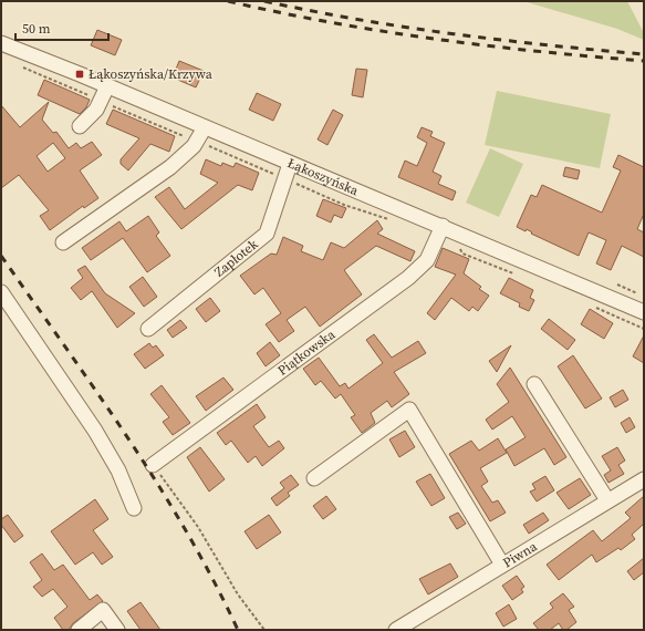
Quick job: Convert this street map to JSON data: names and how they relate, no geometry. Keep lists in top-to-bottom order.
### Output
{
  "streets": {
    "street": [
      "Łąkoszyńska",
      "Zapłotek",
      "Piątkowska",
      "Piwna"
    ]
  },
  "crossings": [
    ["Łąkoszyńska", "Zapłotek"],
    ["Łąkoszyńska", "Piątkowska"]
  ],
  "places": {
    "transit": ["Łąkoszyńska/Krzywa"]
  },
  "scale_bar": "50 m"
}
